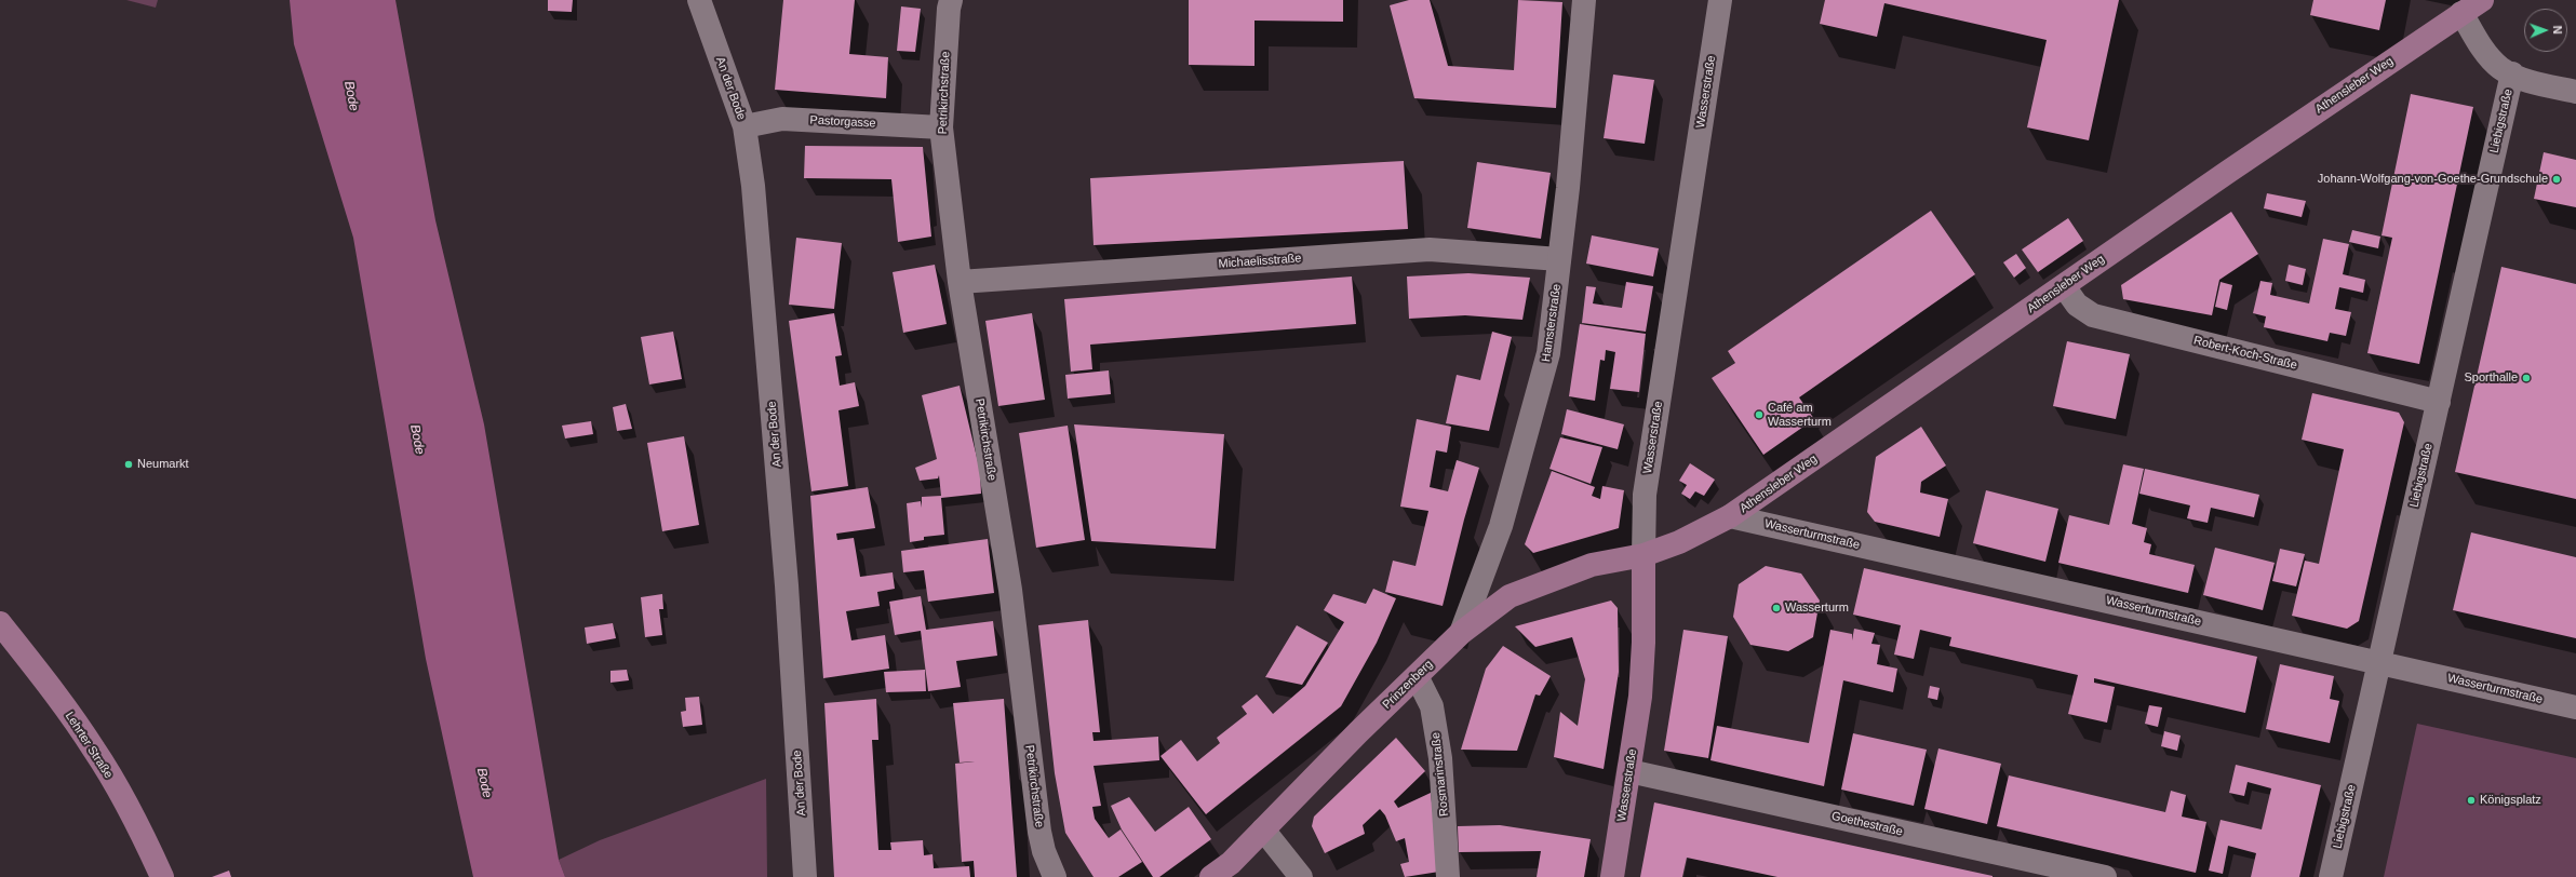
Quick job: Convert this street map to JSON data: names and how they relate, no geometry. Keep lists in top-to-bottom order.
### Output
{
  "streets": {
    "main road": [
      "Athensleber Weg",
      "Wasserstraße",
      "Prinzenberg",
      "Lehrter Straße"
    ],
    "street": [
      "An der Bode",
      "Petrikirchstraße",
      "Liebigstraße",
      "Pastorgasse",
      "Michaelisstraße",
      "Hamsterstraße",
      "Robert-Koch-Straße",
      "Wasserturmstraße",
      "Rosmarinstraße",
      "Goethestraße"
    ]
  },
  "crossings": [
    ["Athensleber Weg", "Wasserstraße"],
    ["Athensleber Weg", "Robert-Koch-Straße"],
    ["Athensleber Weg", "Wasserturmstraße"],
    ["Athensleber Weg", "Prinzenberg"],
    ["An der Bode", "Pastorgasse"],
    ["Wasserstraße", "Prinzenberg"],
    ["Wasserstraße", "Goethestraße"],
    ["Petrikirchstraße", "Pastorgasse"],
    ["Petrikirchstraße", "Michaelisstraße"],
    ["Liebigstraße", "Robert-Koch-Straße"],
    ["Liebigstraße", "Wasserturmstraße"],
    ["Michaelisstraße", "Hamsterstraße"],
    ["Hamsterstraße", "Prinzenberg"],
    ["Prinzenberg", "Rosmarinstraße"]
  ],
  "water": ["Bode"],
  "places": [
    "Johann-Wolfgang-von-Goethe-Grundschule",
    "Sporthalle",
    "Café am Wasserturm",
    "Neumarkt",
    "Wasserturm",
    "Königsplatz"
  ],
  "north": "right"
}
